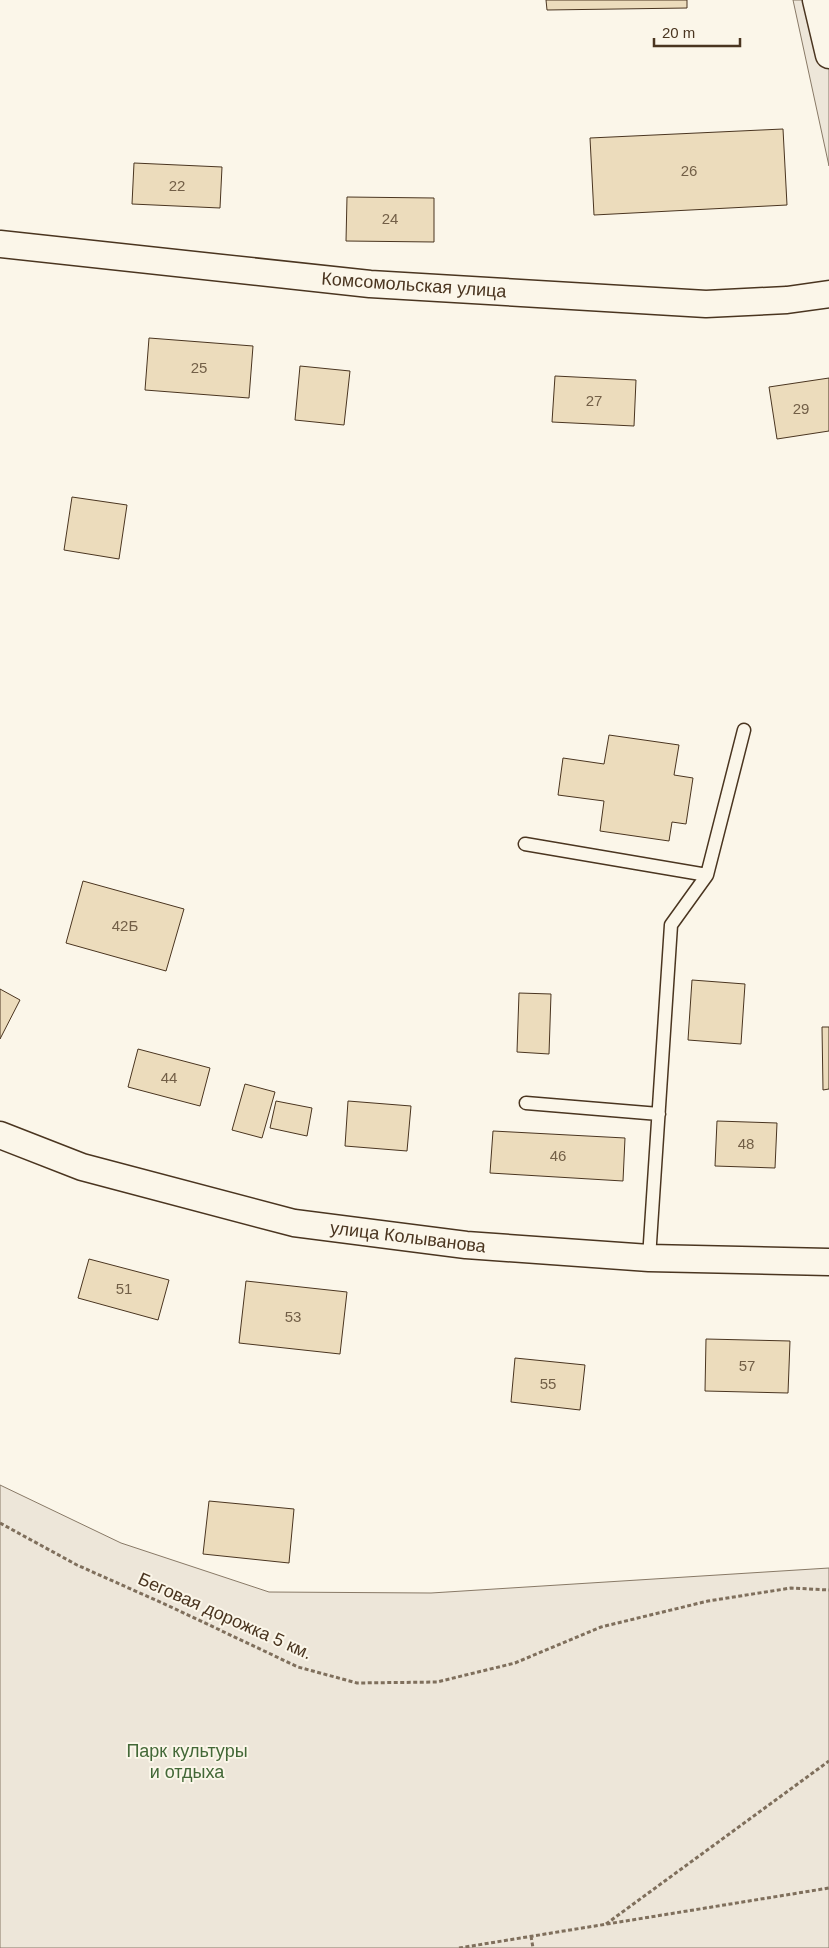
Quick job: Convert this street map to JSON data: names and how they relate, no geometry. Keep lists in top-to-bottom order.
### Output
{
  "streets": {
    "street": ["Комсомольская улица", "улица Колыванова"],
    "path": ["Беговая дорожка 5 км."]
  },
  "parks": ["Парк культуры и отдыха"],
  "house_numbers": [
    "26",
    "22",
    "24",
    "25",
    "27",
    "29",
    "42Б",
    "44",
    "48",
    "46",
    "51",
    "53",
    "57",
    "55"
  ],
  "scale_bar": "20 m"
}
